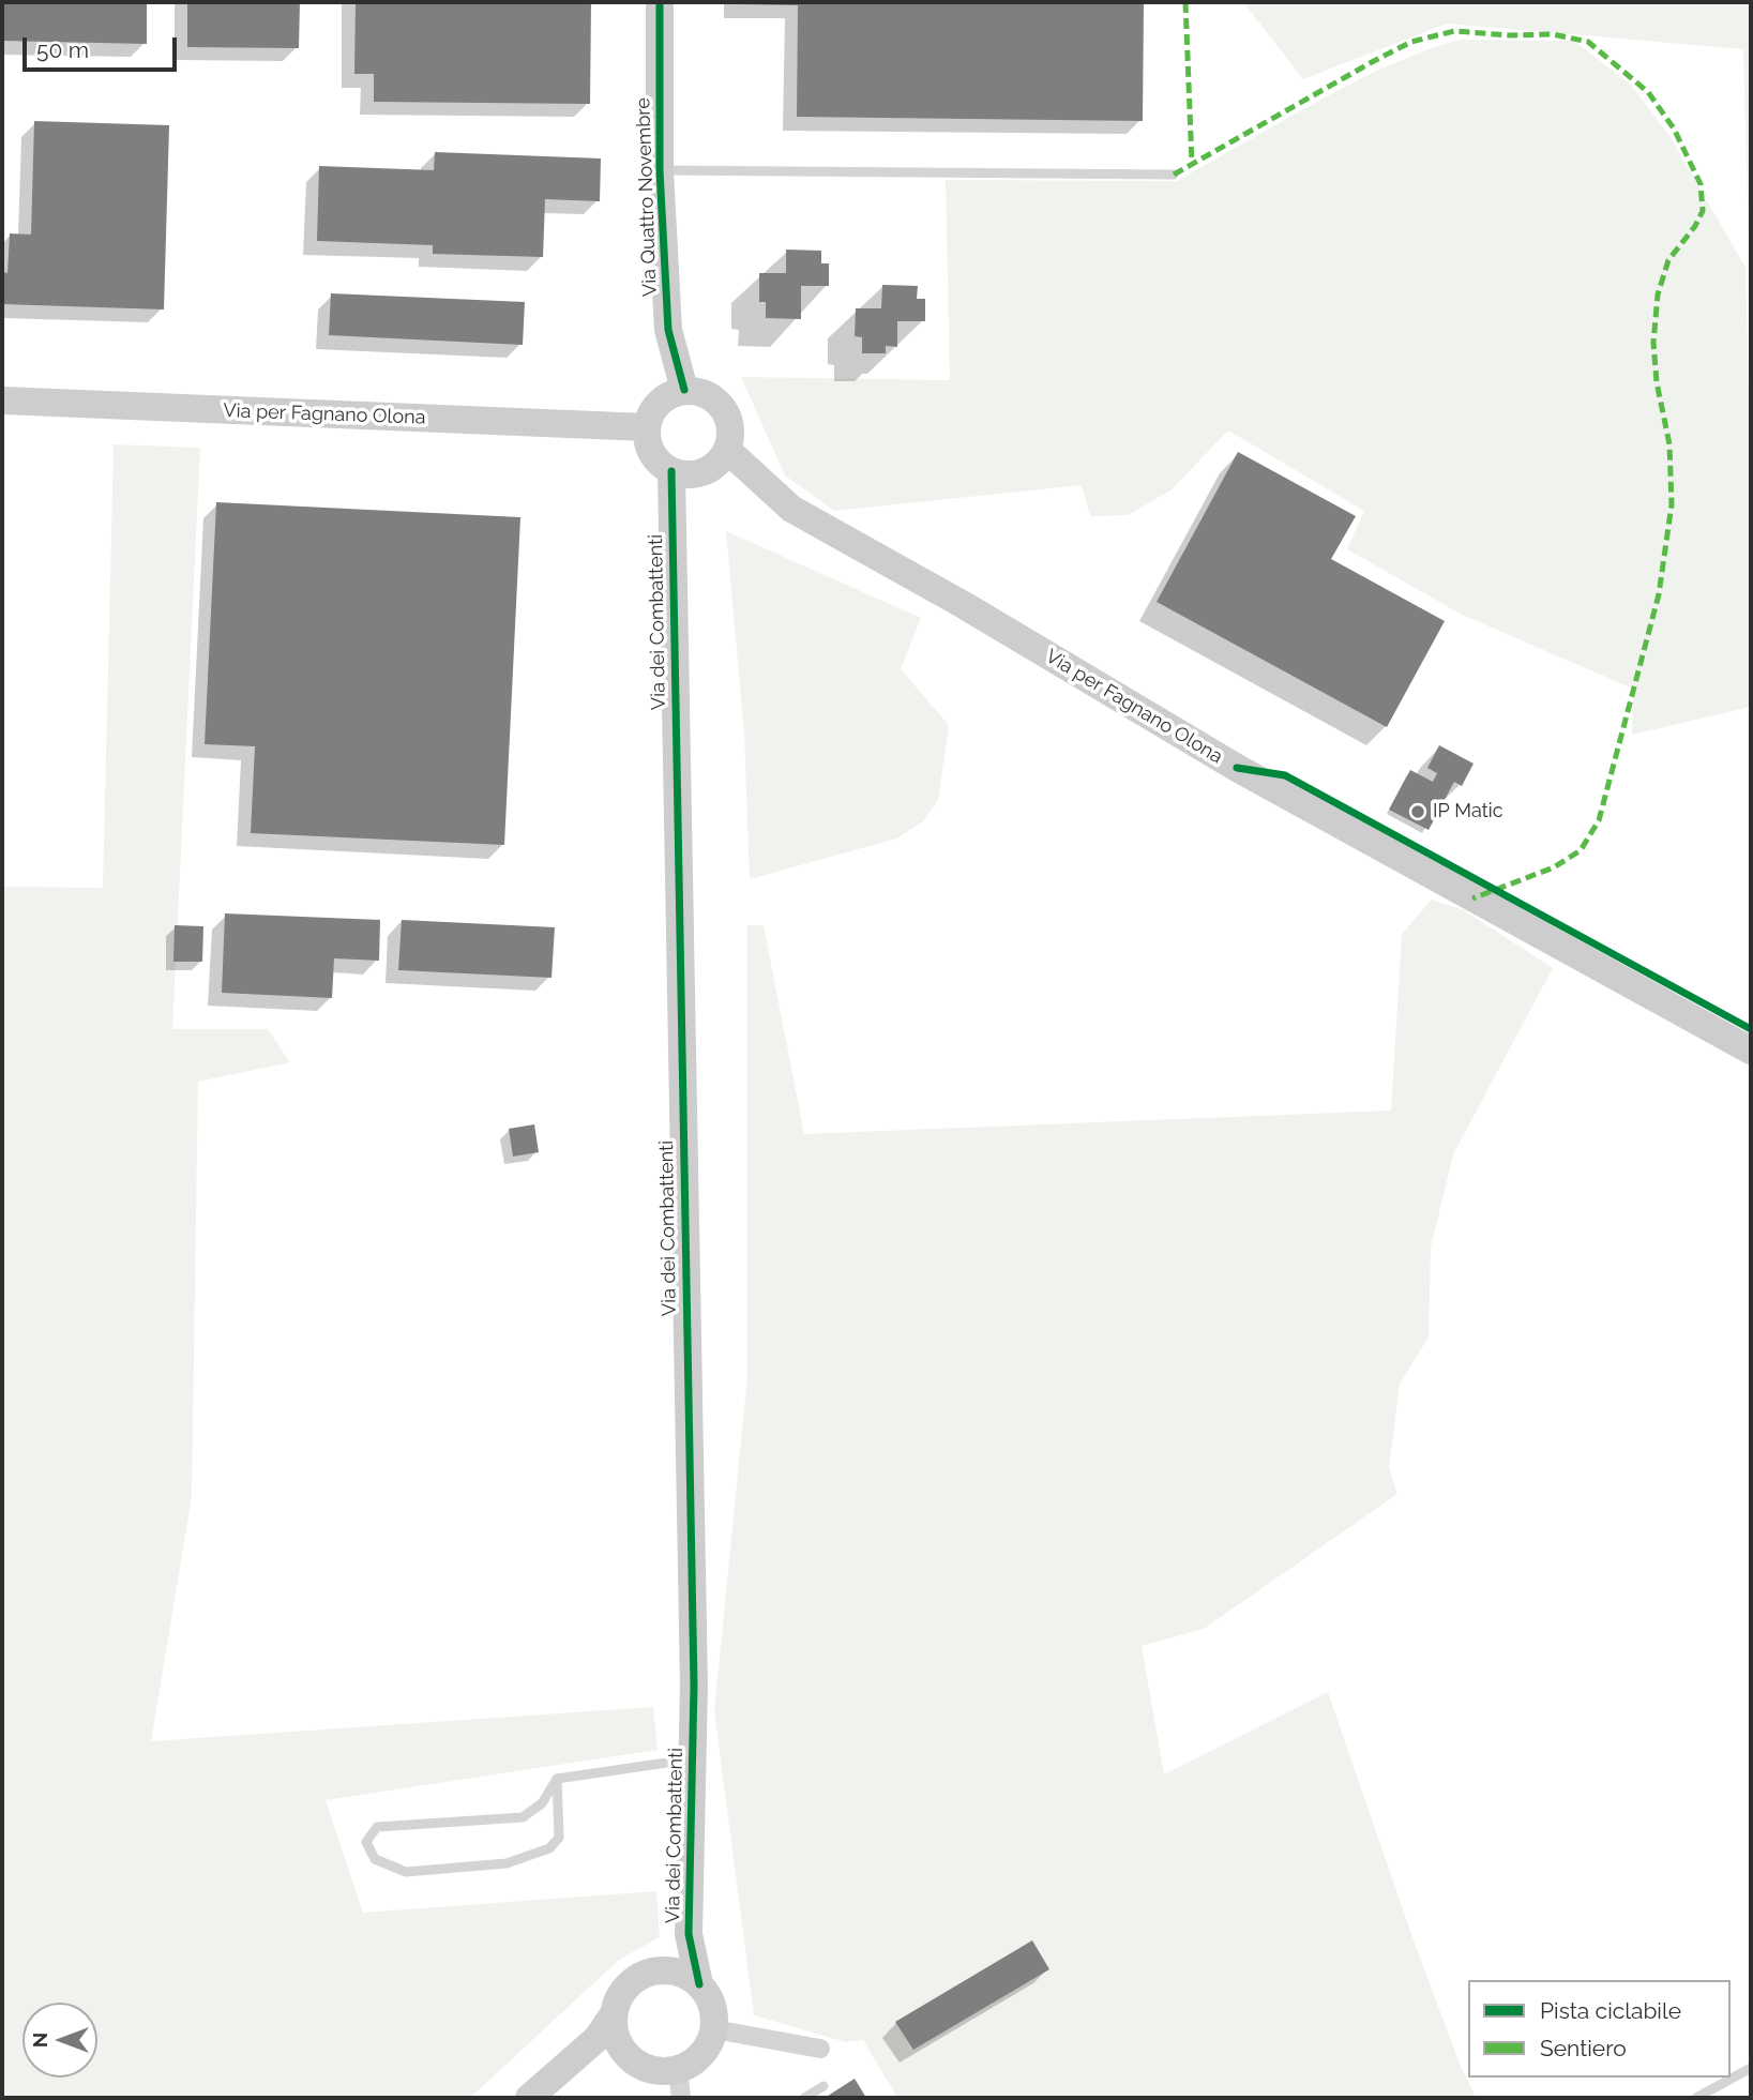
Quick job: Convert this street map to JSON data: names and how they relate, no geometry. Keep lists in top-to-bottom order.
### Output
{
  "streets": {
    "street": ["Via Quattro Novembre", "Via per Fagnano Olona", "Via dei Combattenti"]
  },
  "crossings": [
    ["Via Quattro Novembre", "Via per Fagnano Olona"],
    ["Via Quattro Novembre", "Via dei Combattenti"],
    ["Via per Fagnano Olona", "Via dei Combattenti"]
  ],
  "places": ["IP Matic"],
  "legend": ["Pista ciclabile", "Sentiero"],
  "scale_bar": "50 m",
  "north": "left"
}
